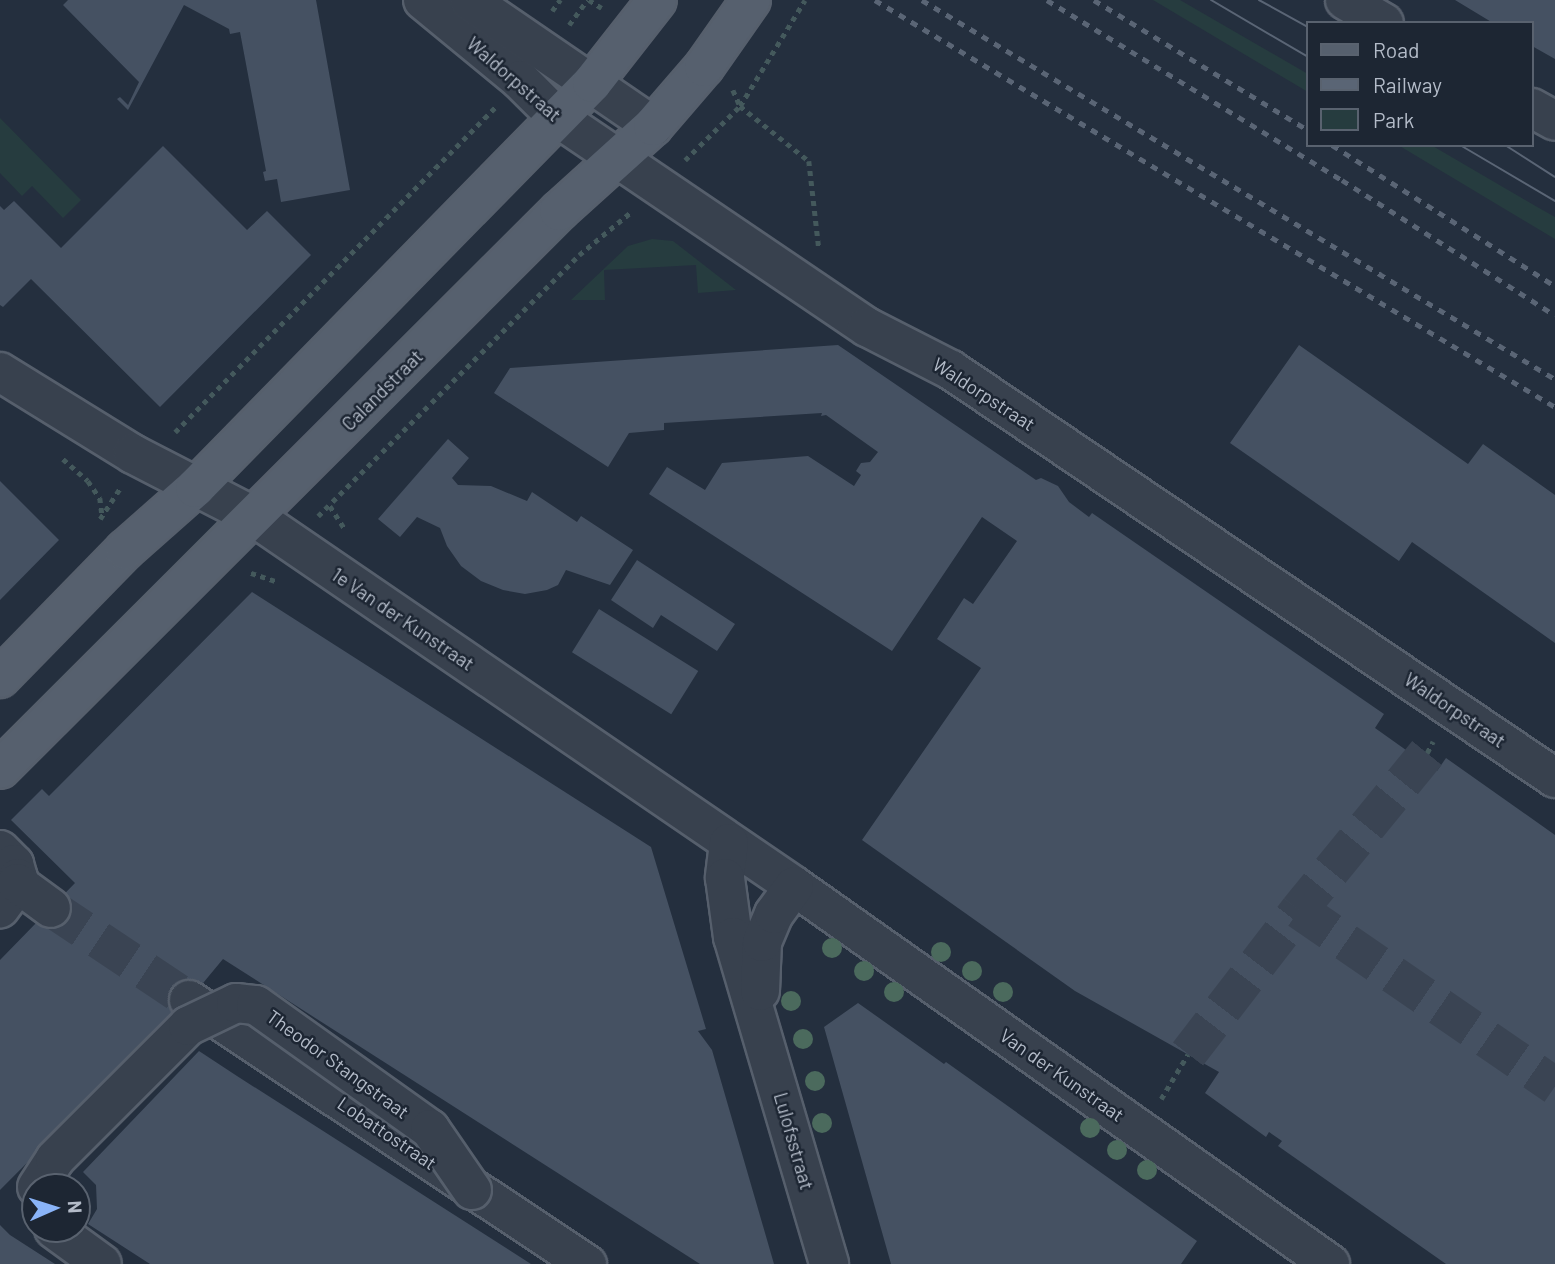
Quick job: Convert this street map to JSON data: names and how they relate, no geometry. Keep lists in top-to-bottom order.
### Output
{
  "streets": {
    "main road": ["Calandstraat"],
    "street": [
      "Waldorpstraat",
      "1e Van der Kunstraat",
      "Theodor Stangstraat",
      "Van der Kunstraat",
      "Lobattostraat",
      "Lulofsstraat"
    ]
  },
  "crossings": [
    ["Waldorpstraat", "Calandstraat"],
    ["Calandstraat", "1e Van der Kunstraat"],
    ["1e Van der Kunstraat", "Van der Kunstraat"],
    ["1e Van der Kunstraat", "Lulofsstraat"],
    ["Theodor Stangstraat", "Lobattostraat"],
    ["Van der Kunstraat", "Lulofsstraat"]
  ],
  "legend": ["Road", "Railway", "Park"],
  "north": "right"
}
